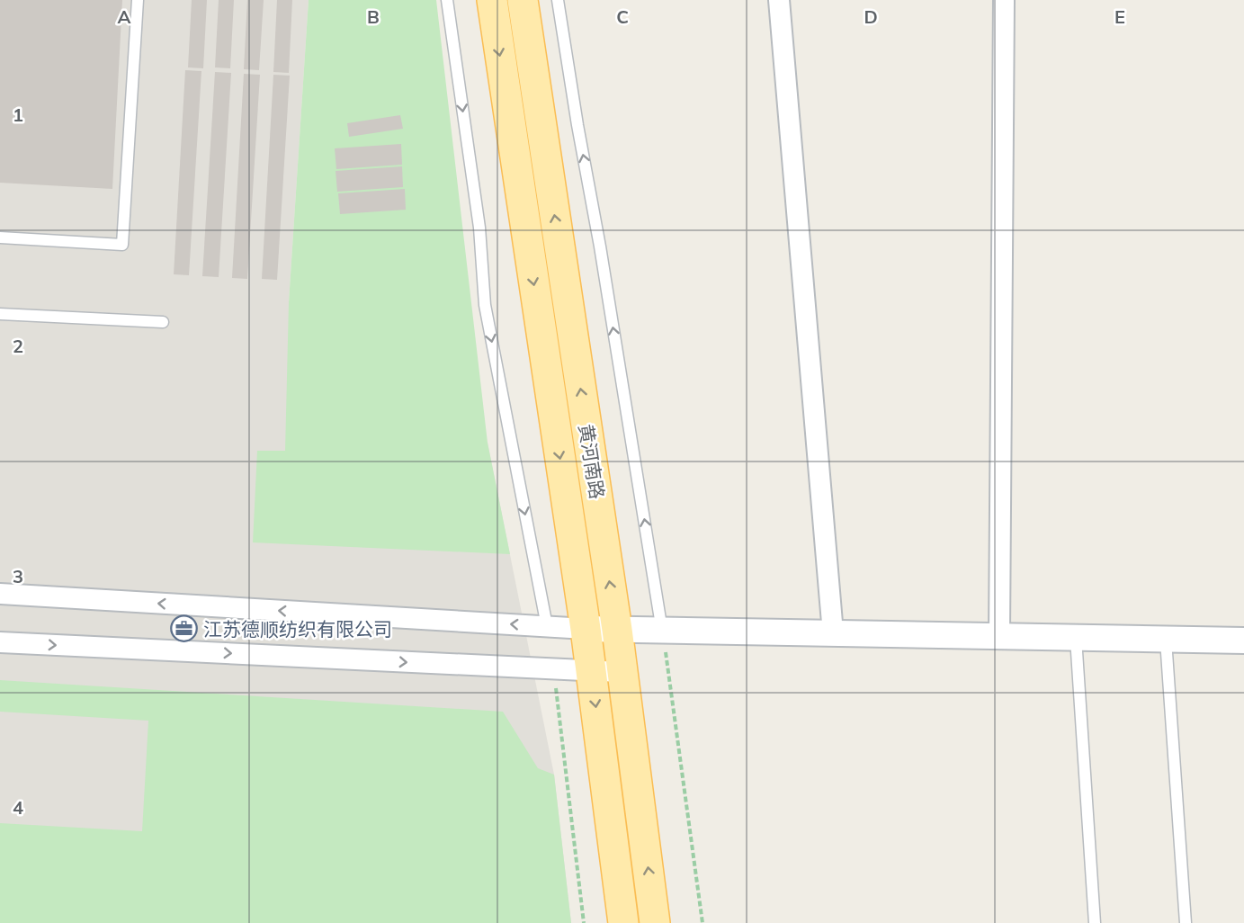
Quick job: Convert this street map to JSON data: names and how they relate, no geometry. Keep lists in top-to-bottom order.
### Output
{
  "streets": {
    "main road": ["黄河南路"]
  },
  "places": {
    "office": ["江苏德顺纺织有限公司"]
  },
  "grid": {
    "columns": [
      "A",
      "B",
      "C",
      "D",
      "E"
    ],
    "rows": [
      "1",
      "2",
      "3",
      "4"
    ]
  }
}
